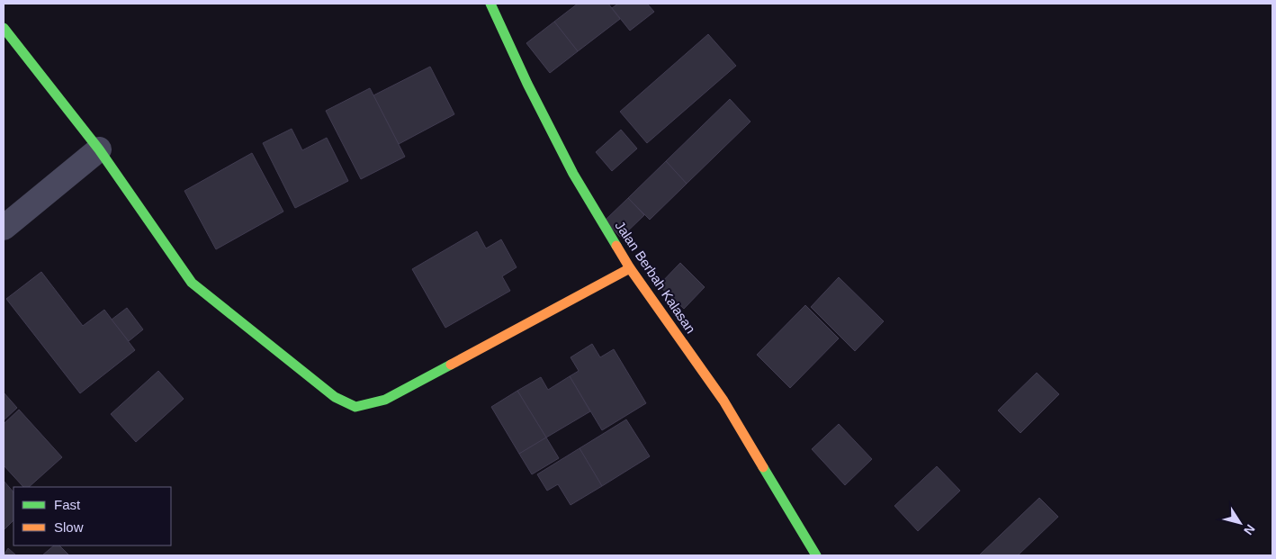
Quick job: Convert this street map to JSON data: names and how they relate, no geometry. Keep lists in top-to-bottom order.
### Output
{
  "streets": {
    "street": ["Jalan Berbah Kalasan"]
  },
  "legend": ["Fast", "Slow"],
  "north": "bottom right"
}
